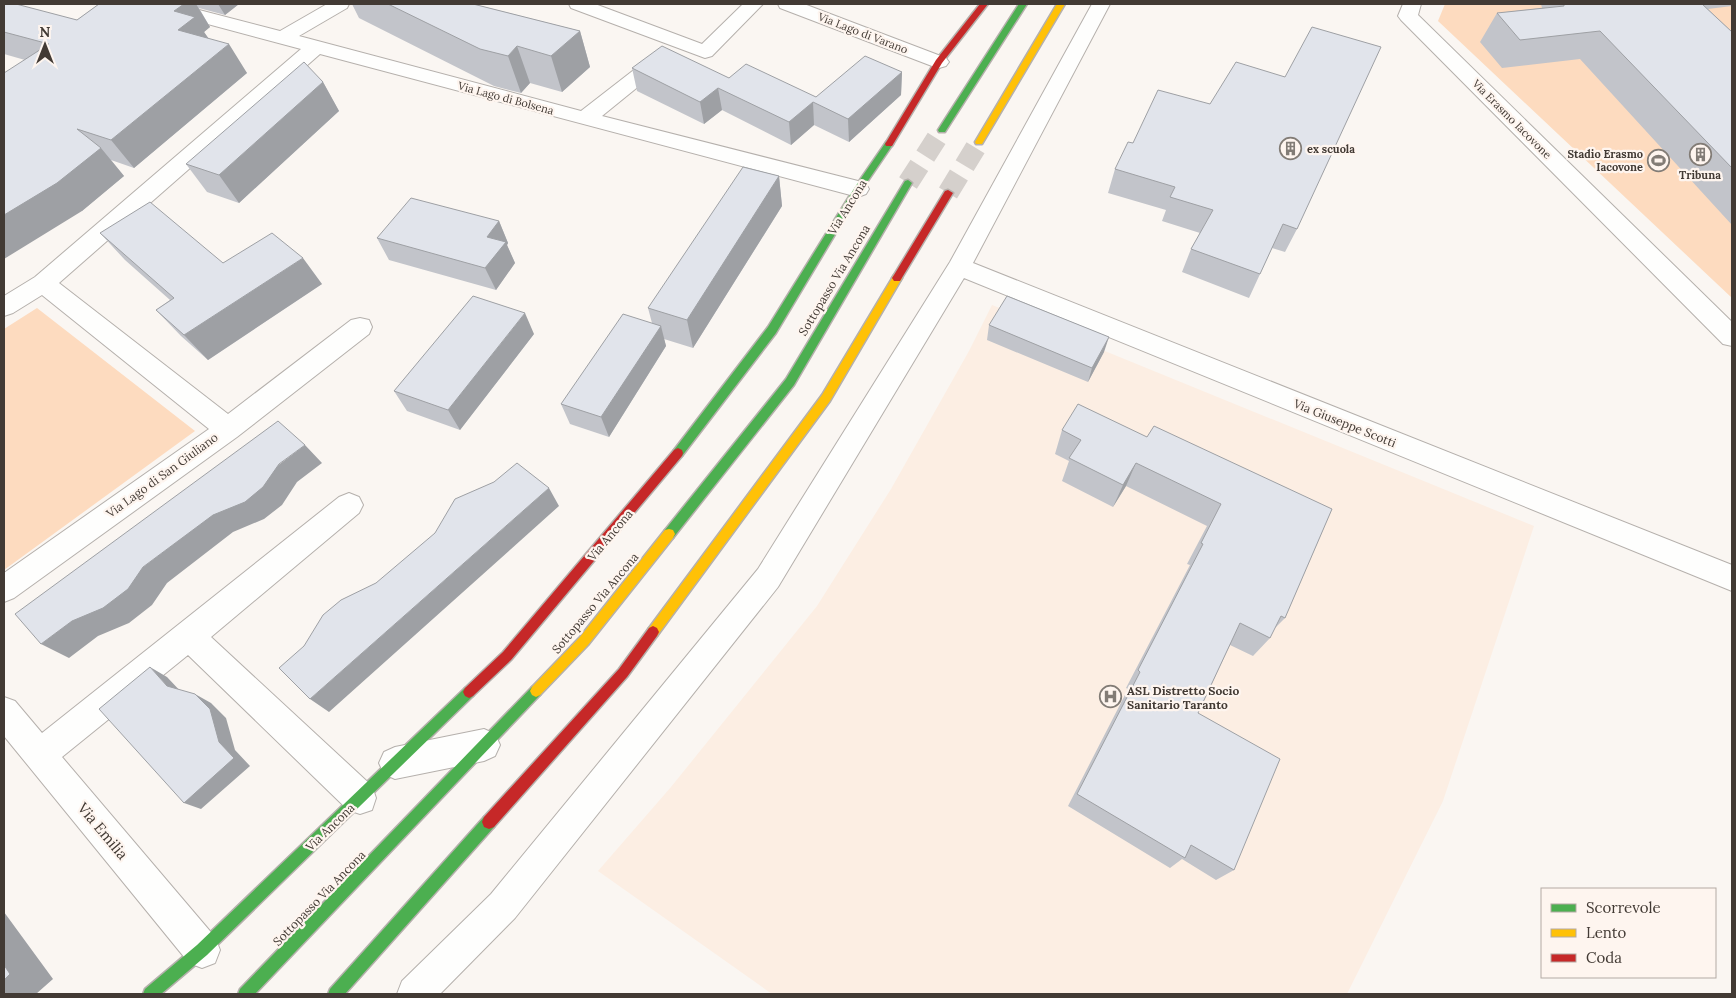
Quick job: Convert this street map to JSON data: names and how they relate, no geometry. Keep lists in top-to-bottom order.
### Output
{
  "streets": {
    "street": [
      "Via Lago di Varano",
      "Via Lago di Bolsena",
      "Via Erasmo Iacovone",
      "Via Ancona",
      "Sottopasso Via Ancona",
      "Via Giuseppe Scotti",
      "Via Lago di San Giuliano",
      "Via Emilia"
    ]
  },
  "crossings": [
    ["Via Lago di Varano", "Via Ancona"],
    ["Via Lago di Bolsena", "Via Ancona"],
    ["Via Ancona", "Via Emilia"]
  ],
  "places": {
    "building": ["ex scuola", "Tribuna"],
    "sports": ["Stadio Erasmo Iacovone"],
    "hospital": ["ASL Distretto Socio Sanitario Taranto"]
  },
  "legend": ["Scorrevole", "Lento", "Coda"],
  "north": "top"
}
